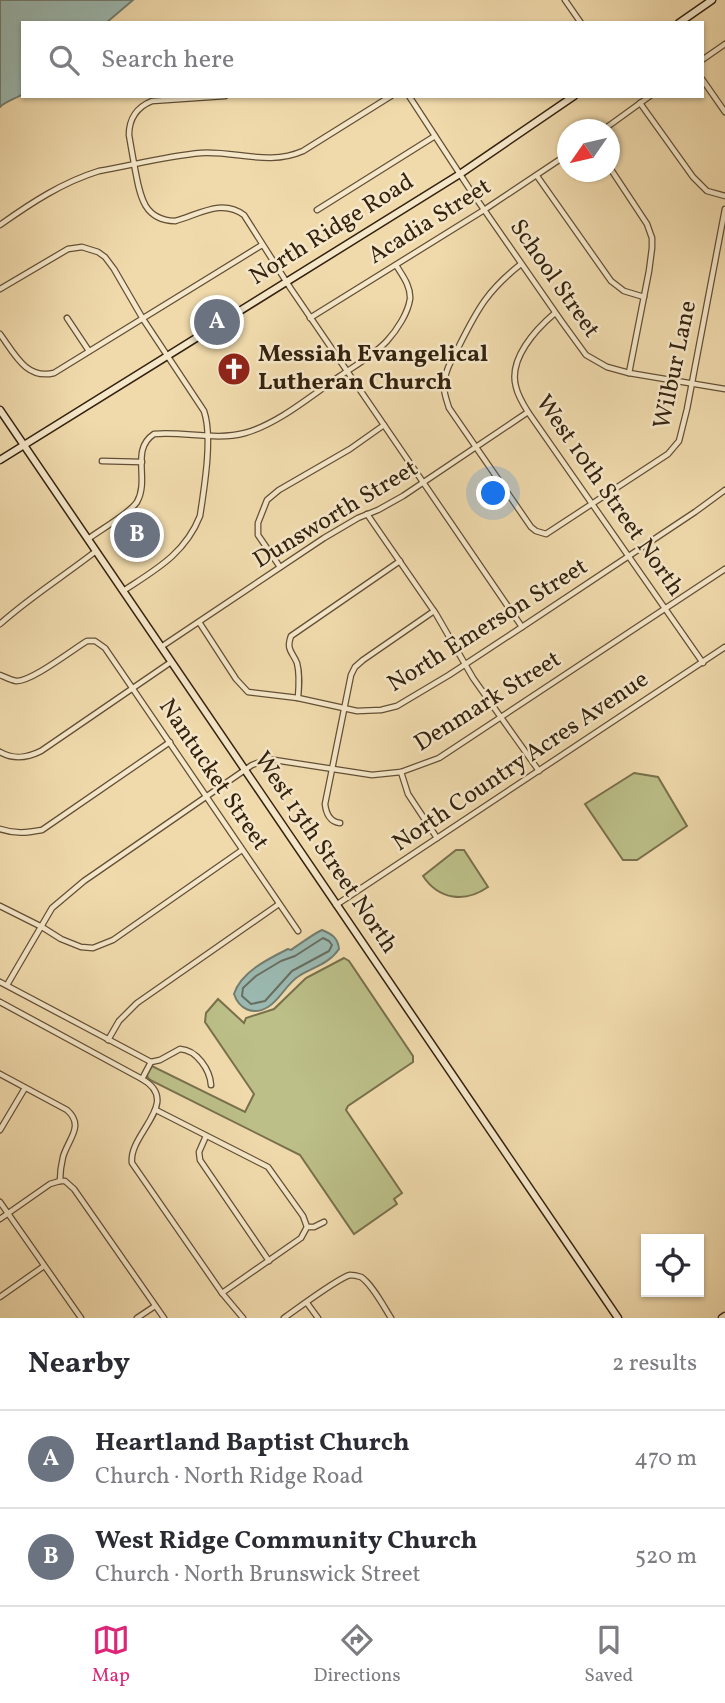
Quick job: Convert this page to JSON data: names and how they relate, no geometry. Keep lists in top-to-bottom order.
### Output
{
  "streets": {
    "street": [
      "Acadia Street",
      "North Ridge Road",
      "School Street",
      "Wilbur Lane",
      "West 10th Street North",
      "Dunsworth Street",
      "North Emerson Street",
      "Denmark Street",
      "North Country Acres Avenue",
      "Nantucket Street",
      "West 13th Street North"
    ]
  },
  "crossings": [
    ["Acadia Street", "School Street"],
    ["North Ridge Road", "School Street"],
    ["North Ridge Road", "West 13th Street North"],
    ["School Street", "Wilbur Lane"],
    ["School Street", "West 10th Street North"],
    ["Wilbur Lane", "West 10th Street North"],
    ["Wilbur Lane", "Dunsworth Street"],
    ["West 10th Street North", "Dunsworth Street"],
    ["West 10th Street North", "North Emerson Street"],
    ["West 10th Street North", "Denmark Street"],
    ["West 10th Street North", "North Country Acres Avenue"],
    ["Dunsworth Street", "North Emerson Street"],
    ["Dunsworth Street", "West 13th Street North"],
    ["Denmark Street", "Nantucket Street"],
    ["Denmark Street", "West 13th Street North"],
    ["North Country Acres Avenue", "West 13th Street North"]
  ],
  "places": {
    "church": ["Messiah Evangelical Lutheran Church"]
  },
  "north": "bottom left",
  "page": {
    "search": "Search here",
    "pins": ["A", "B"],
    "heading": ["Nearby", "2 results"],
    "list": [
      {
        "mark": "A",
        "name": "Heartland Baptist Church",
        "note": "Church · North Ridge Road",
        "value": "470 m"
      },
      {
        "mark": "B",
        "name": "West Ridge Community Church",
        "note": "Church · North Brunswick Street",
        "value": "520 m"
      }
    ],
    "nav": ["Map", "Directions", "Saved"]
  }
}
